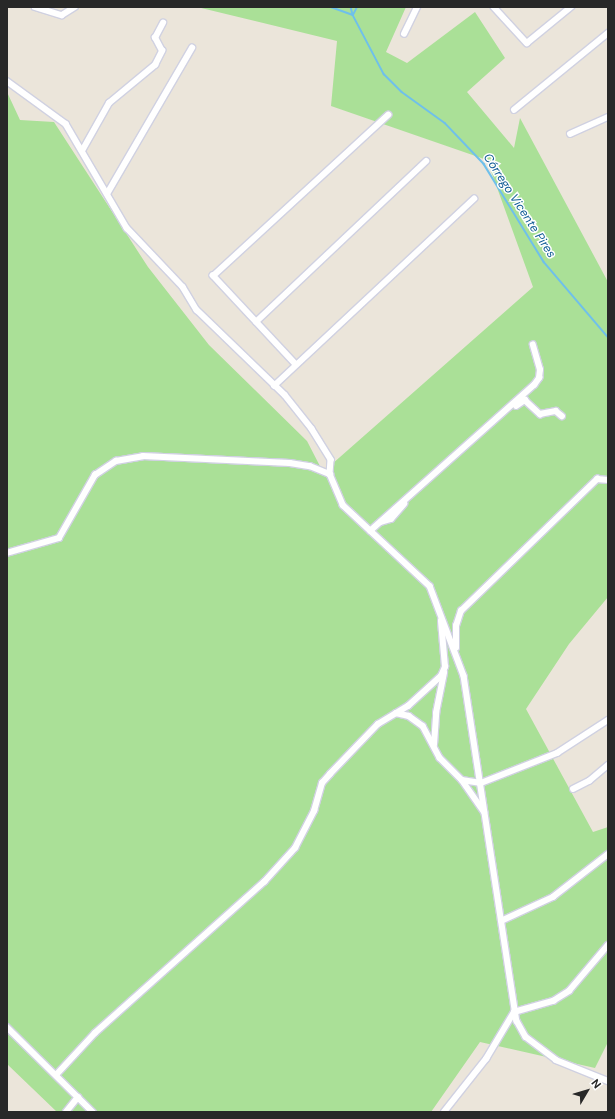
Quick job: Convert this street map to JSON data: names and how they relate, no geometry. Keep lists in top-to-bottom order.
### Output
{
  "water": ["Córrego Vicente Pires"],
  "north": "top right"
}
